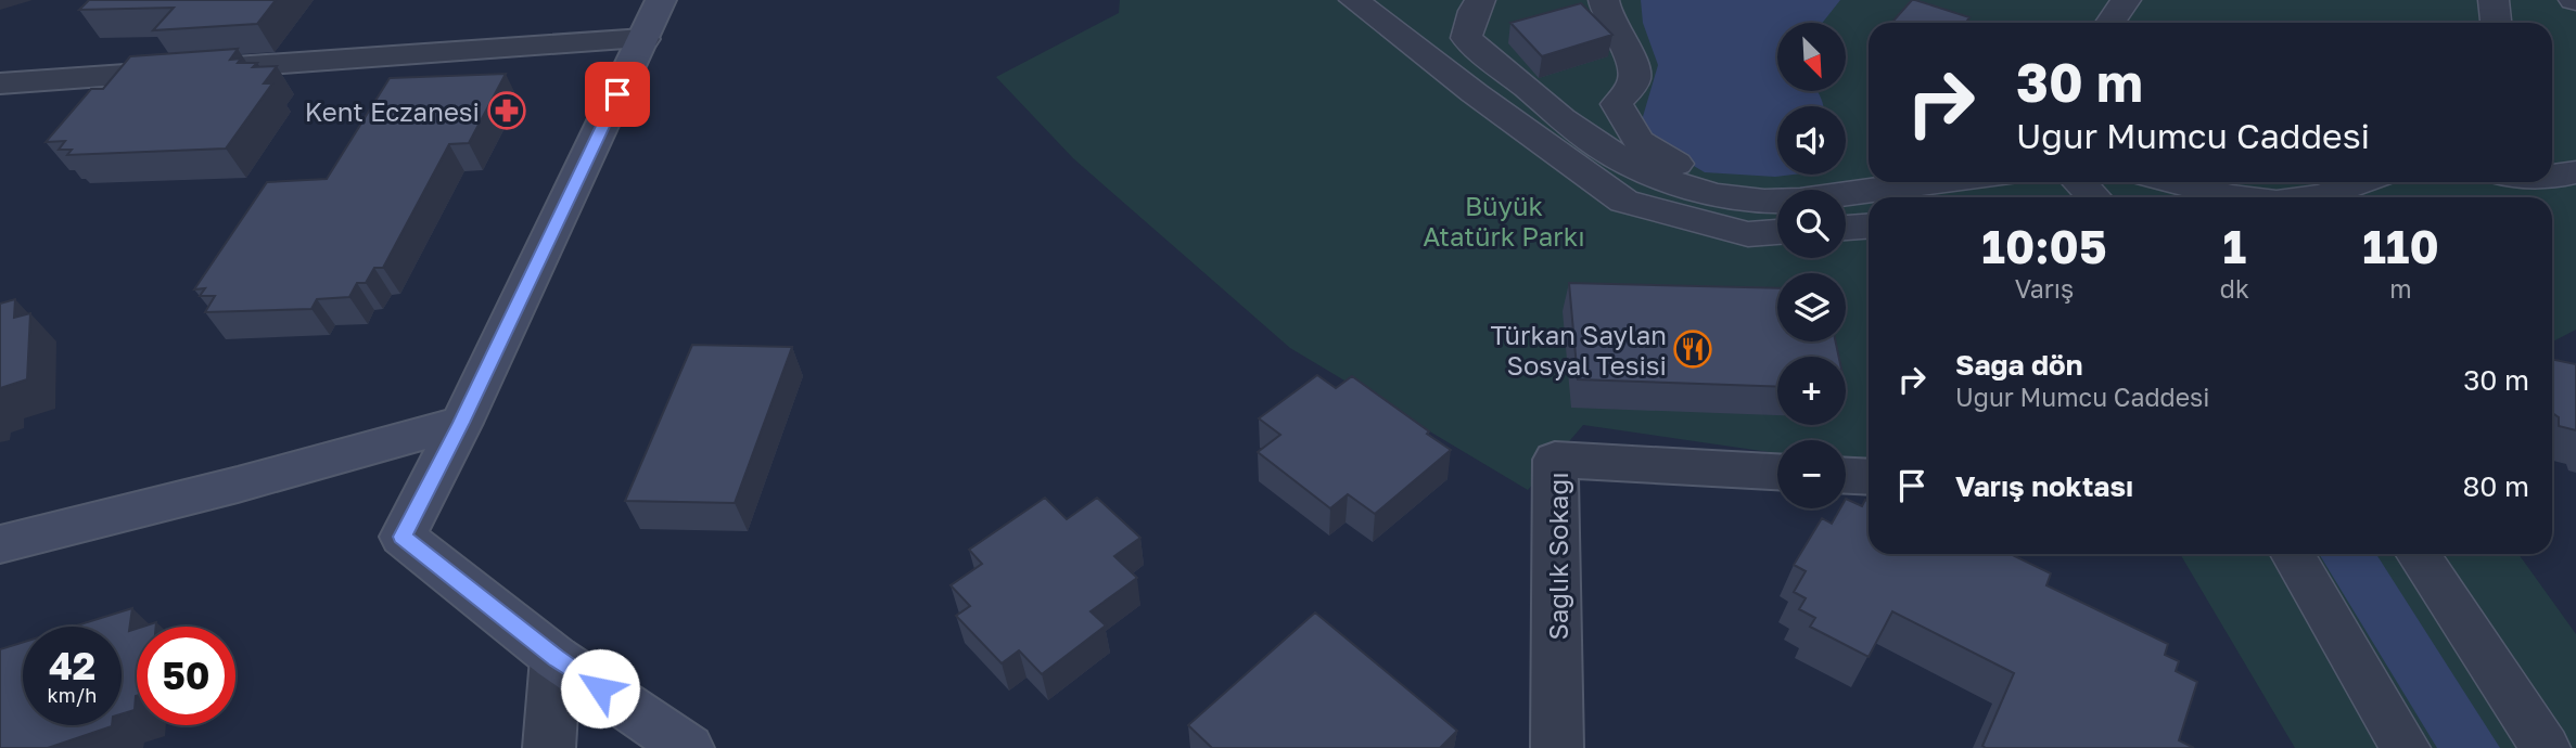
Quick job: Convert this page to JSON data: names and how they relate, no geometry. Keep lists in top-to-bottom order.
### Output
{
  "streets": {
    "street": ["Sağlık Sokağı"]
  },
  "parks": ["Büyük Atatürk Parkı"],
  "places": {
    "pharmacy": ["Kent Eczanesi"],
    "restaurant": ["Türkan Saylan Sosyal Tesisi"]
  },
  "north": "bottom right",
  "page": {
    "map_buttons": ["+", "−"],
    "turn": ["30 m", "Uğur Mumcu Caddesi"],
    "eta": [
      "10:05",
      "Varış",
      "1",
      "dk",
      "110",
      "m"
    ],
    "list": [
      {
        "name": "Sağa dön",
        "note": "Uğur Mumcu Caddesi",
        "value": "30 m"
      },
      {
        "name": "Varış noktası",
        "value": "80 m"
      }
    ],
    "speed": "42 km/h",
    "limit": "50"
  }
}
